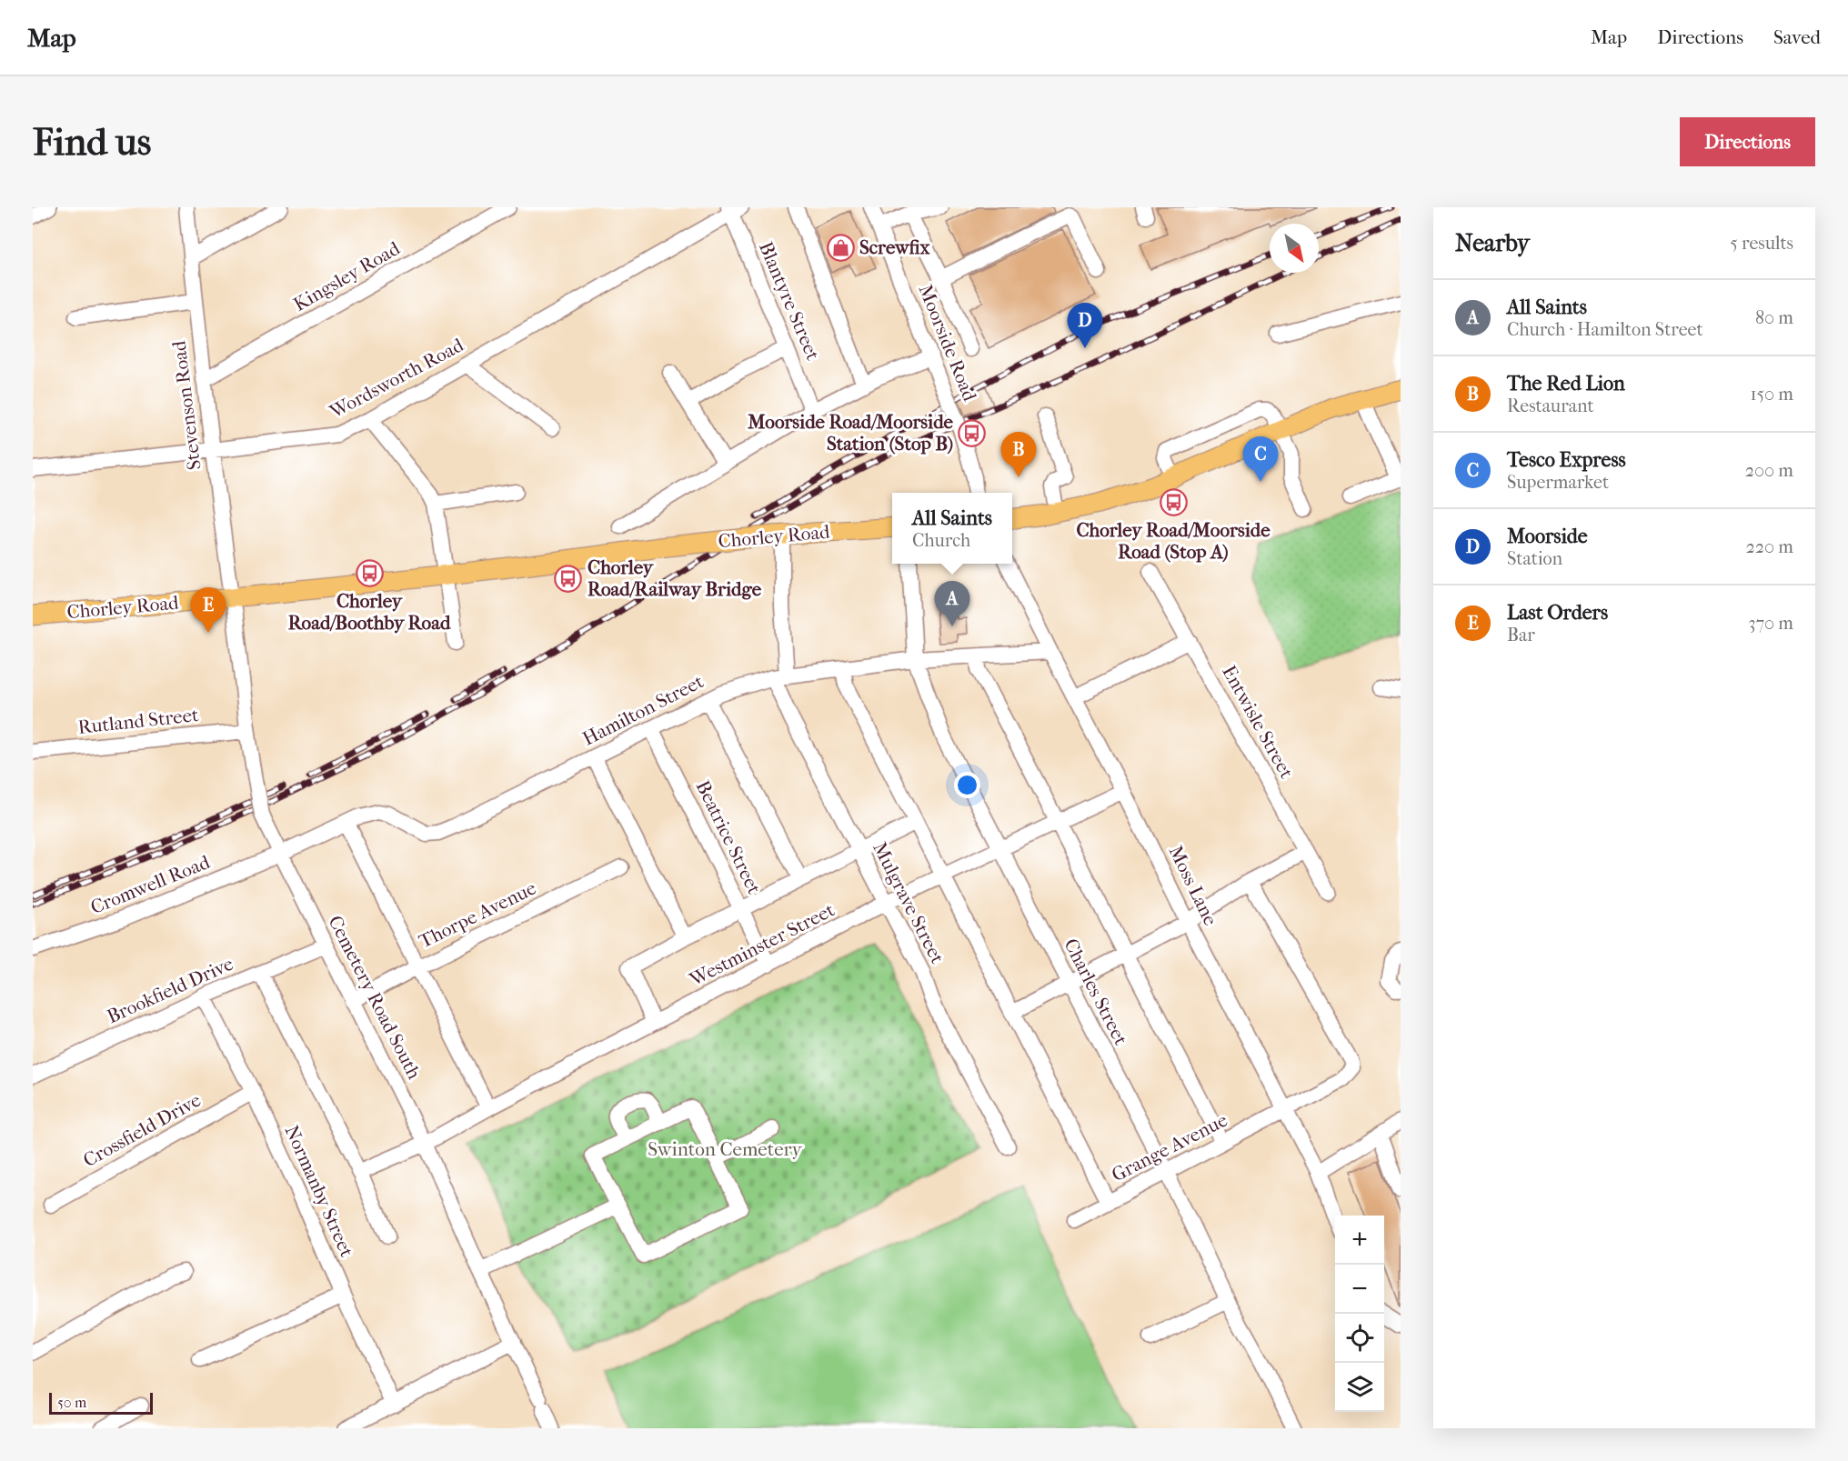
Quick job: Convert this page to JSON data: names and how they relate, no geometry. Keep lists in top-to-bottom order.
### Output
{
  "streets": {
    "main road": ["Chorley Road"],
    "street": [
      "Kingsley Road",
      "Blantyre Street",
      "Moorside Road",
      "Wordsworth Road",
      "Stevenson Road",
      "Hamilton Street",
      "Rutland Street",
      "Entwisle Street",
      "Beatrice Street",
      "Cromwell Road",
      "Moss Lane",
      "Mulgrave Street",
      "Thorpe Avenue",
      "Westminster Street",
      "Brookfield Drive",
      "Charles Street",
      "Cemetery Road South",
      "Crossfield Drive",
      "Grange Avenue",
      "Normanby Street"
    ]
  },
  "crossings": [
    ["Kingsley Road", "Stevenson Road"],
    ["Blantyre Street", "Wordsworth Road"],
    ["Wordsworth Road", "Stevenson Road"],
    ["Stevenson Road", "Chorley Road"],
    ["Stevenson Road", "Cemetery Road South"],
    ["Chorley Road", "Mulgrave Street"],
    ["Chorley Road", "Cemetery Road South"],
    ["Hamilton Street", "Beatrice Street"],
    ["Hamilton Street", "Cromwell Road"],
    ["Hamilton Street", "Moss Lane"],
    ["Hamilton Street", "Mulgrave Street"],
    ["Hamilton Street", "Charles Street"],
    ["Hamilton Street", "Cemetery Road South"],
    ["Rutland Street", "Cemetery Road South"],
    ["Beatrice Street", "Westminster Street"],
    ["Cromwell Road", "Cemetery Road South"],
    ["Moss Lane", "Westminster Street"],
    ["Moss Lane", "Grange Avenue"],
    ["Mulgrave Street", "Westminster Street"],
    ["Thorpe Avenue", "Cemetery Road South"],
    ["Westminster Street", "Charles Street"],
    ["Westminster Street", "Cemetery Road South"],
    ["Brookfield Drive", "Cemetery Road South"],
    ["Brookfield Drive", "Normanby Street"],
    ["Charles Street", "Grange Avenue"],
    ["Crossfield Drive", "Normanby Street"]
  ],
  "parks": ["Swinton Cemetery"],
  "places": {
    "shop": ["Screwfix"],
    "bus stop": [
      "Moorside Road/Moorside Station (Stop B)",
      "Chorley Road/Moorside Road (Stop A)",
      "Chorley Road/Boothby Road",
      "Chorley Road/Railway Bridge"
    ]
  },
  "scale_bar": "50 m",
  "north": "bottom right",
  "page": {
    "header": "Map",
    "nav": ["Map", "Directions", "Saved"],
    "buttons": "Directions",
    "title": "Find us",
    "heading": ["Nearby", "5 results"],
    "list": [
      {
        "mark": "A",
        "name": "All Saints",
        "note": "Church · Hamilton Street",
        "value": "80 m"
      },
      {
        "mark": "B",
        "name": "The Red Lion",
        "note": "Restaurant",
        "value": "150 m"
      },
      {
        "mark": "C",
        "name": "Tesco Express",
        "note": "Supermarket",
        "value": "200 m"
      },
      {
        "mark": "D",
        "name": "Moorside",
        "note": "Station",
        "value": "220 m"
      },
      {
        "mark": "E",
        "name": "Last Orders",
        "note": "Bar",
        "value": "370 m"
      }
    ],
    "pins": [
      "D",
      "B",
      "C",
      "A",
      "E"
    ],
    "popup": ["All Saints", "Church"],
    "map_buttons": ["+", "−"],
    "scale": "50 m"
  }
}
